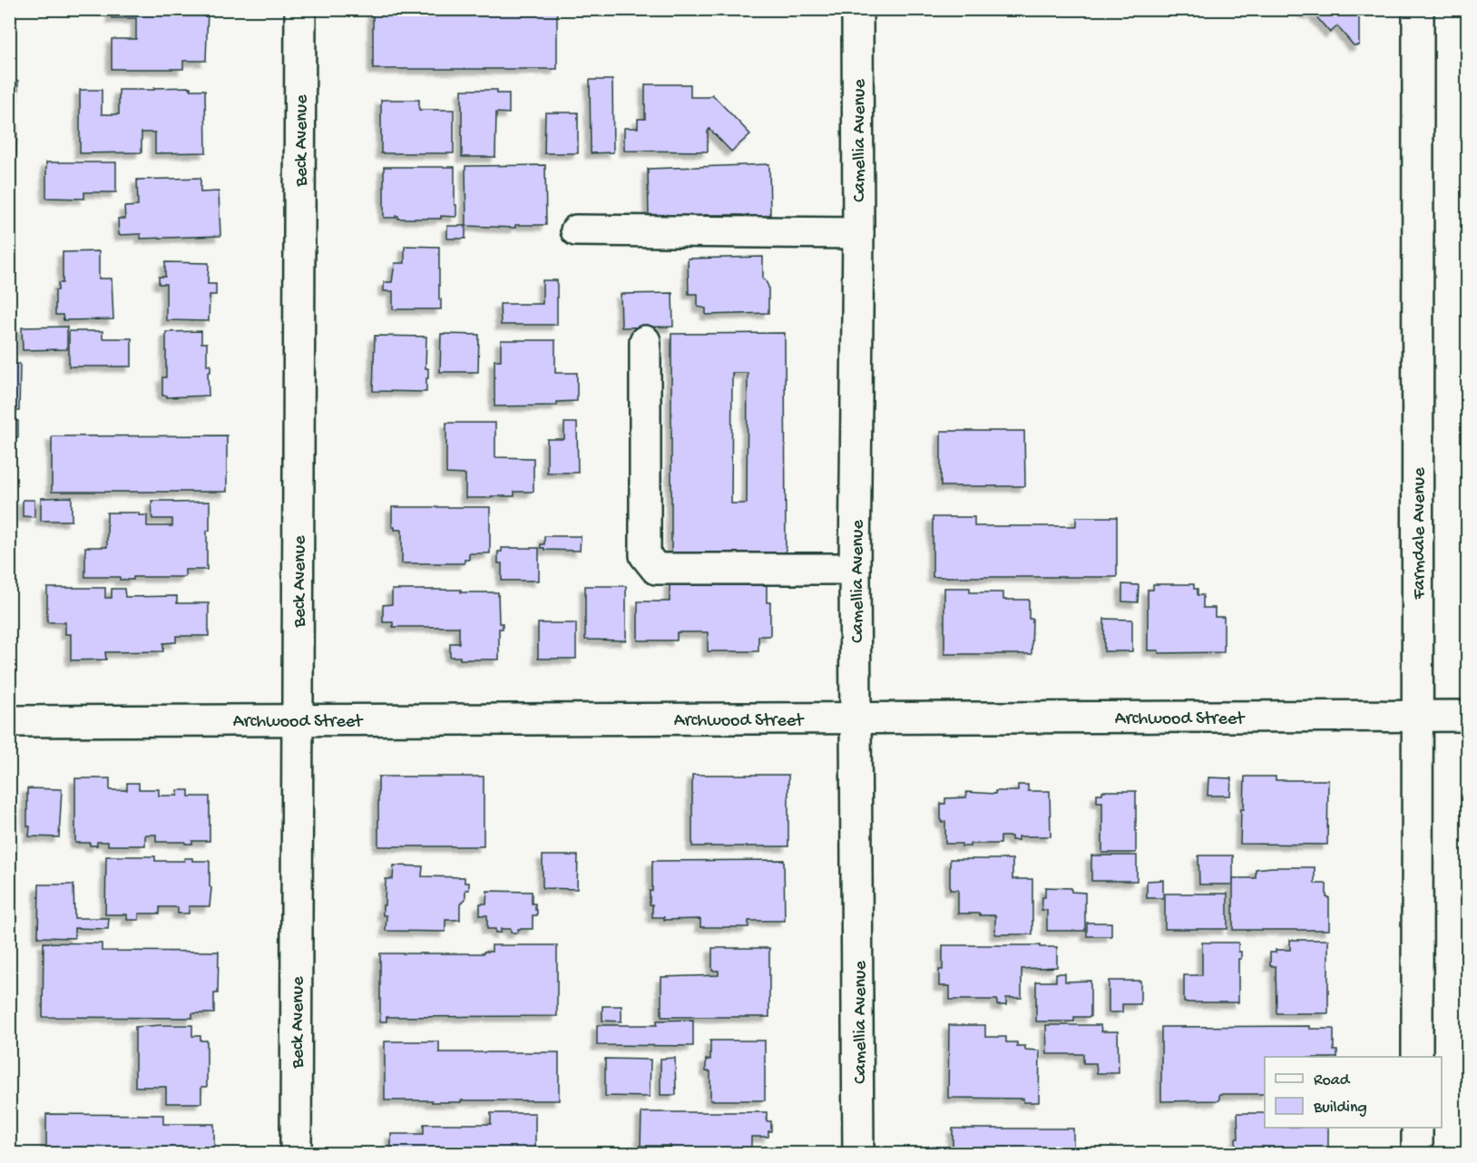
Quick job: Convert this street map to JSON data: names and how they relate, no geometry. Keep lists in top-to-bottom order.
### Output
{
  "streets": {
    "street": [
      "Beck Avenue",
      "Camellia Avenue",
      "Farmdale Avenue",
      "Archwood Street"
    ]
  },
  "crossings": [
    ["Beck Avenue", "Archwood Street"],
    ["Camellia Avenue", "Archwood Street"],
    ["Farmdale Avenue", "Archwood Street"]
  ],
  "legend": ["Road", "Building"]
}
